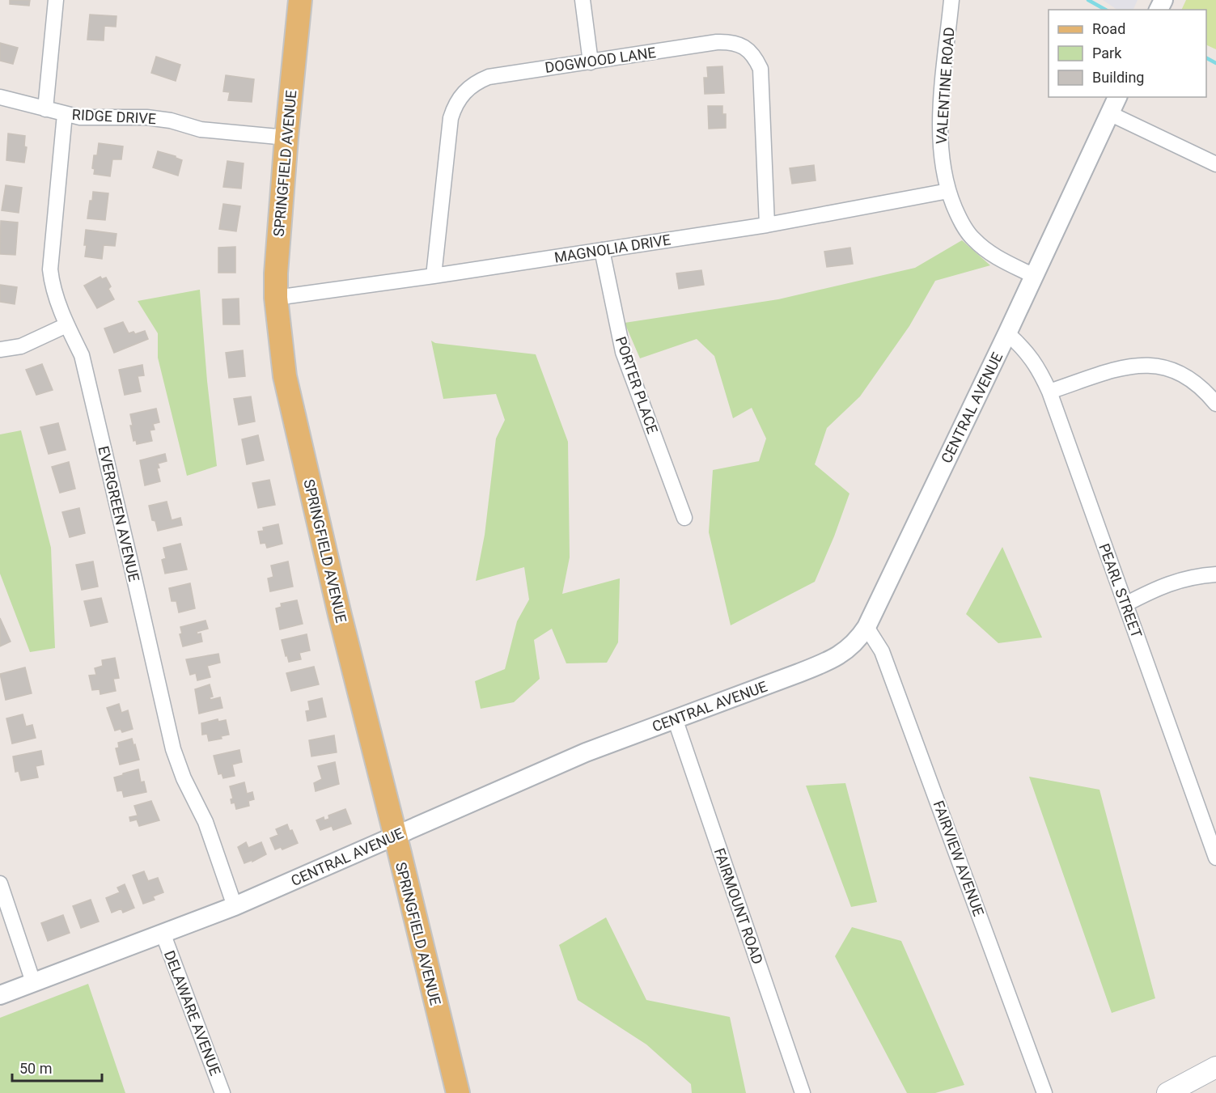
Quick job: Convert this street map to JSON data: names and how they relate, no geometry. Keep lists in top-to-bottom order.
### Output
{
  "streets": {
    "main road": ["SPRINGFIELD AVENUE"],
    "street": [
      "DOGWOOD LANE",
      "VALENTINE ROAD",
      "RIDGE DRIVE",
      "MAGNOLIA DRIVE",
      "PORTER PLACE",
      "CENTRAL AVENUE",
      "EVERGREEN AVENUE",
      "PEARL STREET",
      "FAIRVIEW AVENUE",
      "FAIRMOUNT ROAD",
      "DELAWARE AVENUE"
    ]
  },
  "crossings": [
    ["DOGWOOD LANE", "MAGNOLIA DRIVE"],
    ["VALENTINE ROAD", "MAGNOLIA DRIVE"],
    ["VALENTINE ROAD", "CENTRAL AVENUE"],
    ["RIDGE DRIVE", "SPRINGFIELD AVENUE"],
    ["RIDGE DRIVE", "EVERGREEN AVENUE"],
    ["SPRINGFIELD AVENUE", "MAGNOLIA DRIVE"],
    ["SPRINGFIELD AVENUE", "CENTRAL AVENUE"],
    ["MAGNOLIA DRIVE", "PORTER PLACE"],
    ["CENTRAL AVENUE", "EVERGREEN AVENUE"],
    ["CENTRAL AVENUE", "PEARL STREET"],
    ["CENTRAL AVENUE", "FAIRVIEW AVENUE"],
    ["CENTRAL AVENUE", "FAIRMOUNT ROAD"],
    ["CENTRAL AVENUE", "DELAWARE AVENUE"]
  ],
  "legend": ["Road", "Park", "Building"],
  "scale_bar": "50 m"
}
